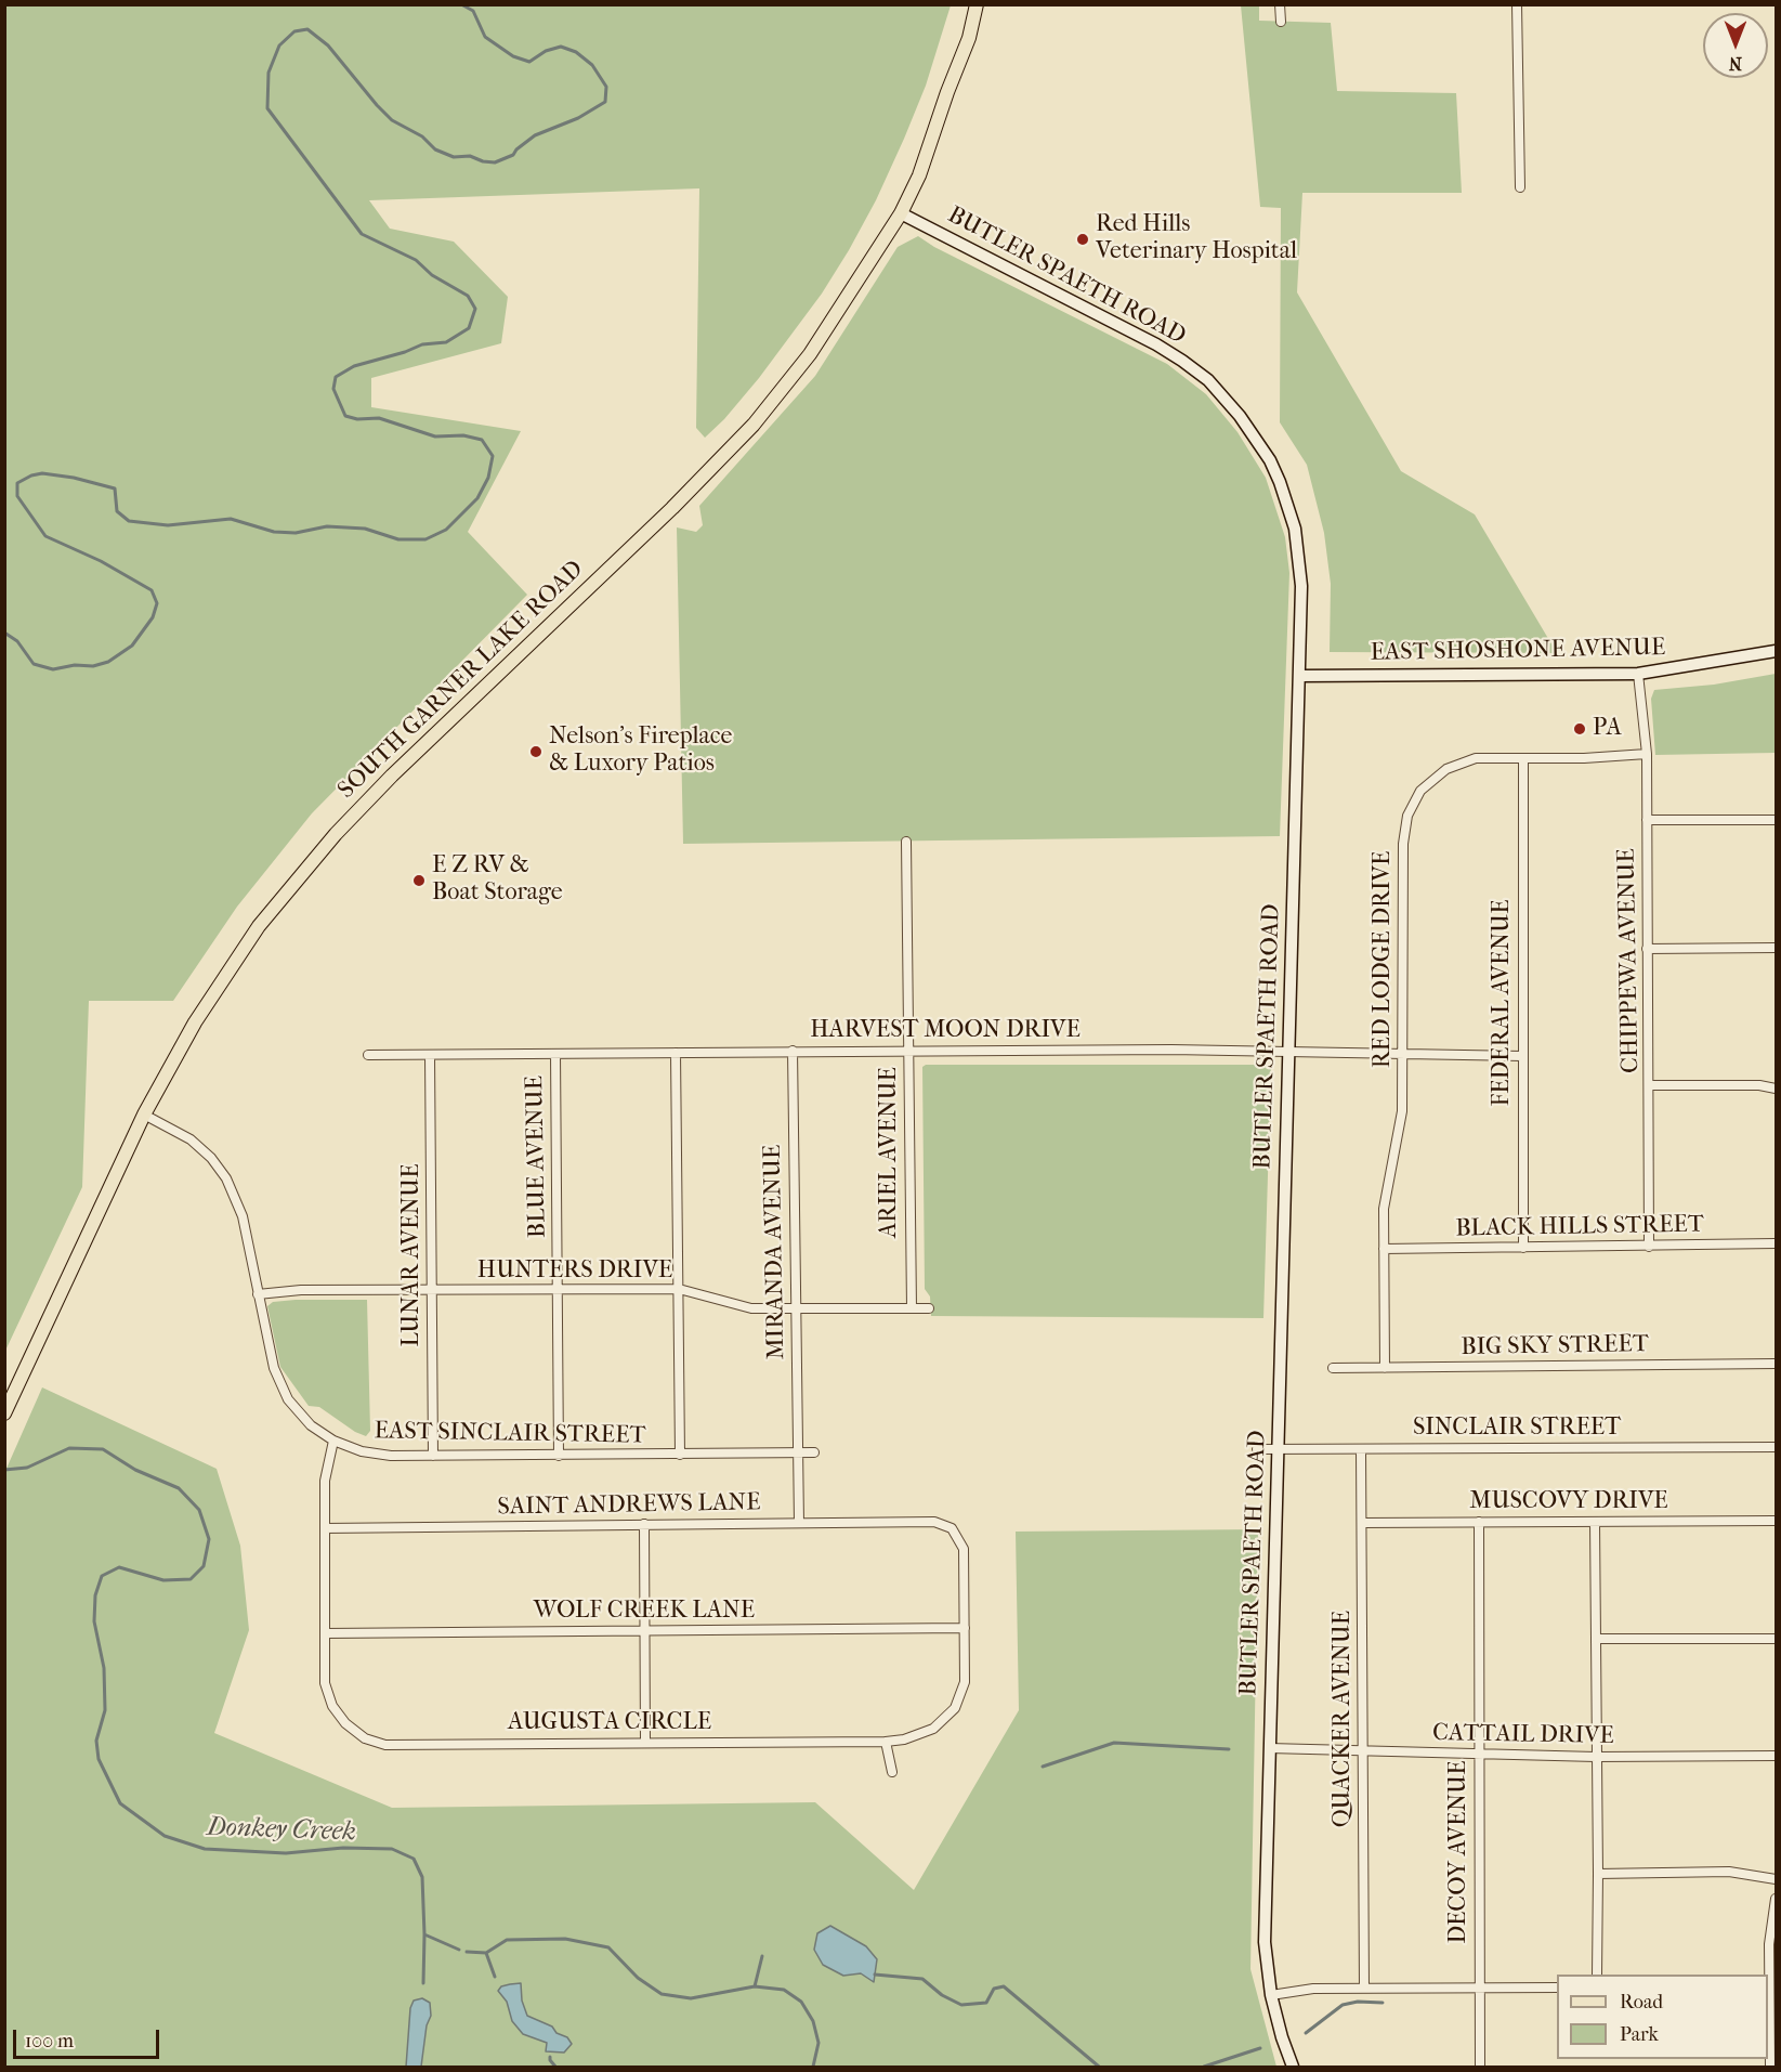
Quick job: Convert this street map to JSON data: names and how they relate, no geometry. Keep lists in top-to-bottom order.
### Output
{
  "streets": {
    "main road": ["BUTLER SPAETH ROAD", "EAST SHOSHONE AVENUE", "SOUTH GARNER LAKE ROAD"],
    "street": [
      "RED LODGE DRIVE",
      "CHIPPEWA AVENUE",
      "FEDERAL AVENUE",
      "HARVEST MOON DRIVE",
      "ARIEL AVENUE",
      "BLUE AVENUE",
      "BLACK HILLS STREET",
      "MIRANDA AVENUE",
      "LUNAR AVENUE",
      "HUNTERS DRIVE",
      "BIG SKY STREET",
      "SINCLAIR STREET",
      "EAST SINCLAIR STREET",
      "MUSCOVY DRIVE",
      "SAINT ANDREWS LANE",
      "WOLF CREEK LANE",
      "QUACKER AVENUE",
      "AUGUSTA CIRCLE",
      "CATTAIL DRIVE",
      "DECOY AVENUE"
    ]
  },
  "crossings": [
    ["BUTLER SPAETH ROAD", "EAST SHOSHONE AVENUE"],
    ["BUTLER SPAETH ROAD", "SOUTH GARNER LAKE ROAD"],
    ["BUTLER SPAETH ROAD", "HARVEST MOON DRIVE"],
    ["BUTLER SPAETH ROAD", "SINCLAIR STREET"],
    ["BUTLER SPAETH ROAD", "CATTAIL DRIVE"],
    ["EAST SHOSHONE AVENUE", "CHIPPEWA AVENUE"],
    ["SOUTH GARNER LAKE ROAD", "EAST SINCLAIR STREET"],
    ["RED LODGE DRIVE", "CHIPPEWA AVENUE"],
    ["RED LODGE DRIVE", "FEDERAL AVENUE"],
    ["RED LODGE DRIVE", "HARVEST MOON DRIVE"],
    ["RED LODGE DRIVE", "BLACK HILLS STREET"],
    ["RED LODGE DRIVE", "BIG SKY STREET"],
    ["CHIPPEWA AVENUE", "BLACK HILLS STREET"],
    ["FEDERAL AVENUE", "HARVEST MOON DRIVE"],
    ["FEDERAL AVENUE", "BLACK HILLS STREET"],
    ["HARVEST MOON DRIVE", "ARIEL AVENUE"],
    ["HARVEST MOON DRIVE", "BLUE AVENUE"],
    ["HARVEST MOON DRIVE", "MIRANDA AVENUE"],
    ["HARVEST MOON DRIVE", "LUNAR AVENUE"],
    ["ARIEL AVENUE", "HUNTERS DRIVE"],
    ["BLUE AVENUE", "HUNTERS DRIVE"],
    ["BLUE AVENUE", "EAST SINCLAIR STREET"],
    ["MIRANDA AVENUE", "HUNTERS DRIVE"],
    ["MIRANDA AVENUE", "EAST SINCLAIR STREET"],
    ["MIRANDA AVENUE", "SAINT ANDREWS LANE"],
    ["LUNAR AVENUE", "HUNTERS DRIVE"],
    ["LUNAR AVENUE", "EAST SINCLAIR STREET"],
    ["HUNTERS DRIVE", "EAST SINCLAIR STREET"],
    ["SINCLAIR STREET", "QUACKER AVENUE"],
    ["EAST SINCLAIR STREET", "AUGUSTA CIRCLE"],
    ["MUSCOVY DRIVE", "QUACKER AVENUE"],
    ["MUSCOVY DRIVE", "DECOY AVENUE"],
    ["SAINT ANDREWS LANE", "AUGUSTA CIRCLE"],
    ["WOLF CREEK LANE", "AUGUSTA CIRCLE"],
    ["QUACKER AVENUE", "CATTAIL DRIVE"],
    ["CATTAIL DRIVE", "DECOY AVENUE"]
  ],
  "water": ["Donkey Creek"],
  "places": [
    "Red Hills Veterinary Hospital",
    "PA",
    "Nelson's Fireplace & Luxory Patios",
    "E Z RV & Boat Storage"
  ],
  "legend": ["Road", "Park"],
  "scale_bar": "100 m",
  "north": "bottom"
}
